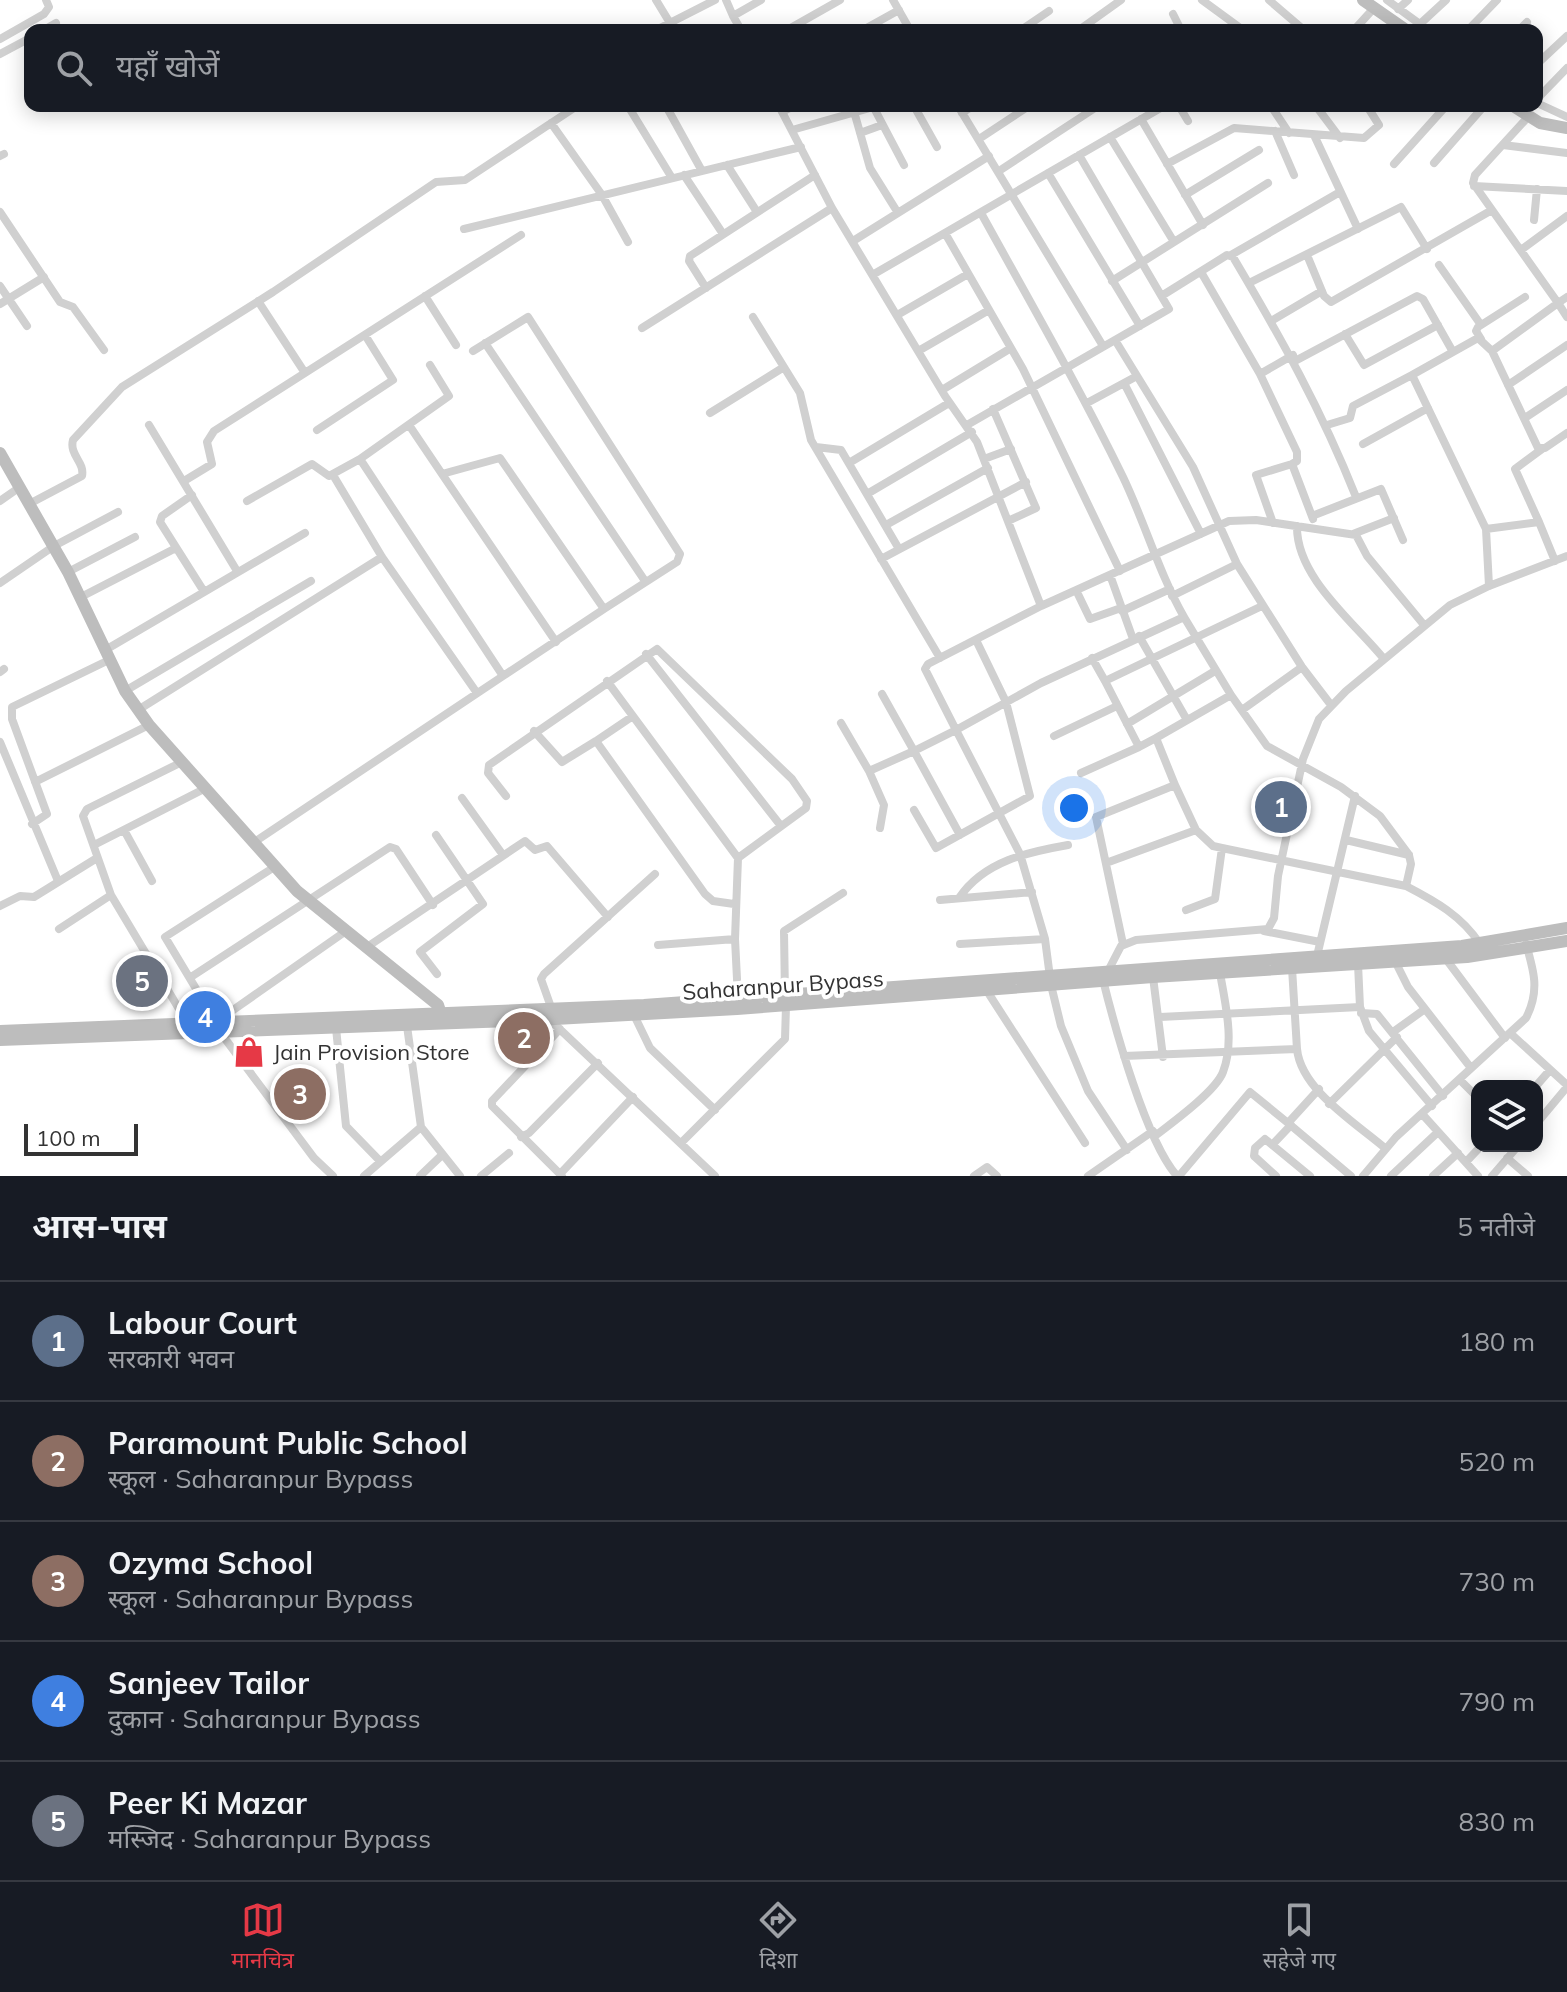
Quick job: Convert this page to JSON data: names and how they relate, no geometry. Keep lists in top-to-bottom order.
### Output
{
  "streets": {
    "main road": ["Saharanpur Bypass"]
  },
  "places": {
    "shop": ["Jain Provision Store"]
  },
  "scale_bar": "100 m",
  "page": {
    "search": "यहाँ खोजें",
    "pins": [
      "1",
      "5",
      "4",
      "2",
      "3"
    ],
    "scale": "100 m",
    "heading": ["आस-पास", "5 नतीजे"],
    "list": [
      {
        "mark": "1",
        "name": "Labour Court",
        "note": "सरकारी भवन",
        "value": "180 m"
      },
      {
        "mark": "2",
        "name": "Paramount Public School",
        "note": "स्कूल · Saharanpur Bypass",
        "value": "520 m"
      },
      {
        "mark": "3",
        "name": "Ozyma School",
        "note": "स्कूल · Saharanpur Bypass",
        "value": "730 m"
      },
      {
        "mark": "4",
        "name": "Sanjeev Tailor",
        "note": "दुकान · Saharanpur Bypass",
        "value": "790 m"
      },
      {
        "mark": "5",
        "name": "Peer Ki Mazar",
        "note": "मस्जिद · Saharanpur Bypass",
        "value": "830 m"
      }
    ],
    "nav": ["मानचित्र", "दिशा", "सहेजे गए"]
  }
}
